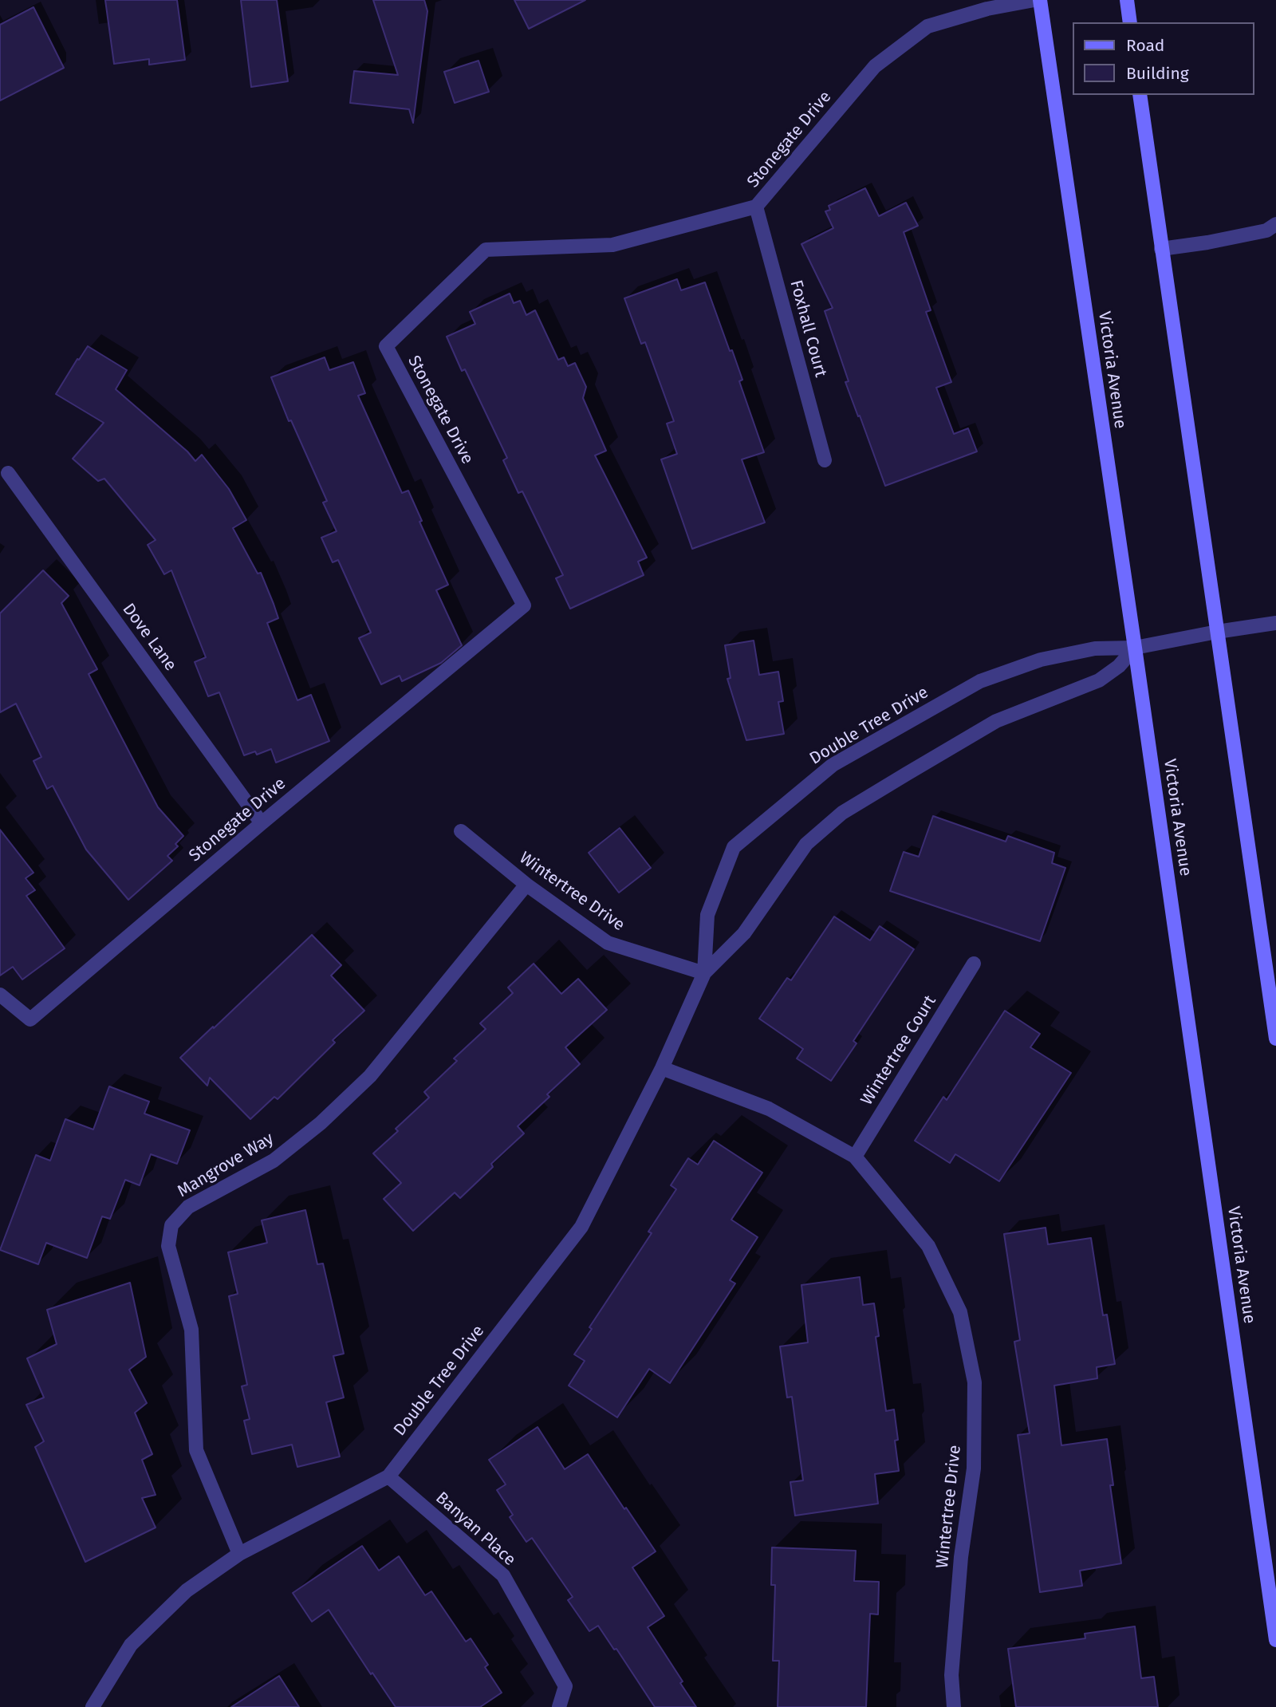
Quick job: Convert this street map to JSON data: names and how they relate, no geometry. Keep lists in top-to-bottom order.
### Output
{
  "streets": {
    "main road": ["Victoria Avenue"],
    "street": [
      "Stonegate Drive",
      "Foxhall Court",
      "Dove Lane",
      "Double Tree Drive",
      "Wintertree Drive",
      "Wintertree Court",
      "Mangrove Way",
      "Banyan Place"
    ]
  },
  "crossings": [
    ["Stonegate Drive", "Foxhall Court"],
    ["Stonegate Drive", "Dove Lane"],
    ["Victoria Avenue", "Double Tree Drive"],
    ["Double Tree Drive", "Wintertree Drive"],
    ["Double Tree Drive", "Mangrove Way"],
    ["Double Tree Drive", "Banyan Place"],
    ["Wintertree Drive", "Wintertree Court"],
    ["Wintertree Drive", "Mangrove Way"]
  ],
  "legend": ["Road", "Building"]
}
